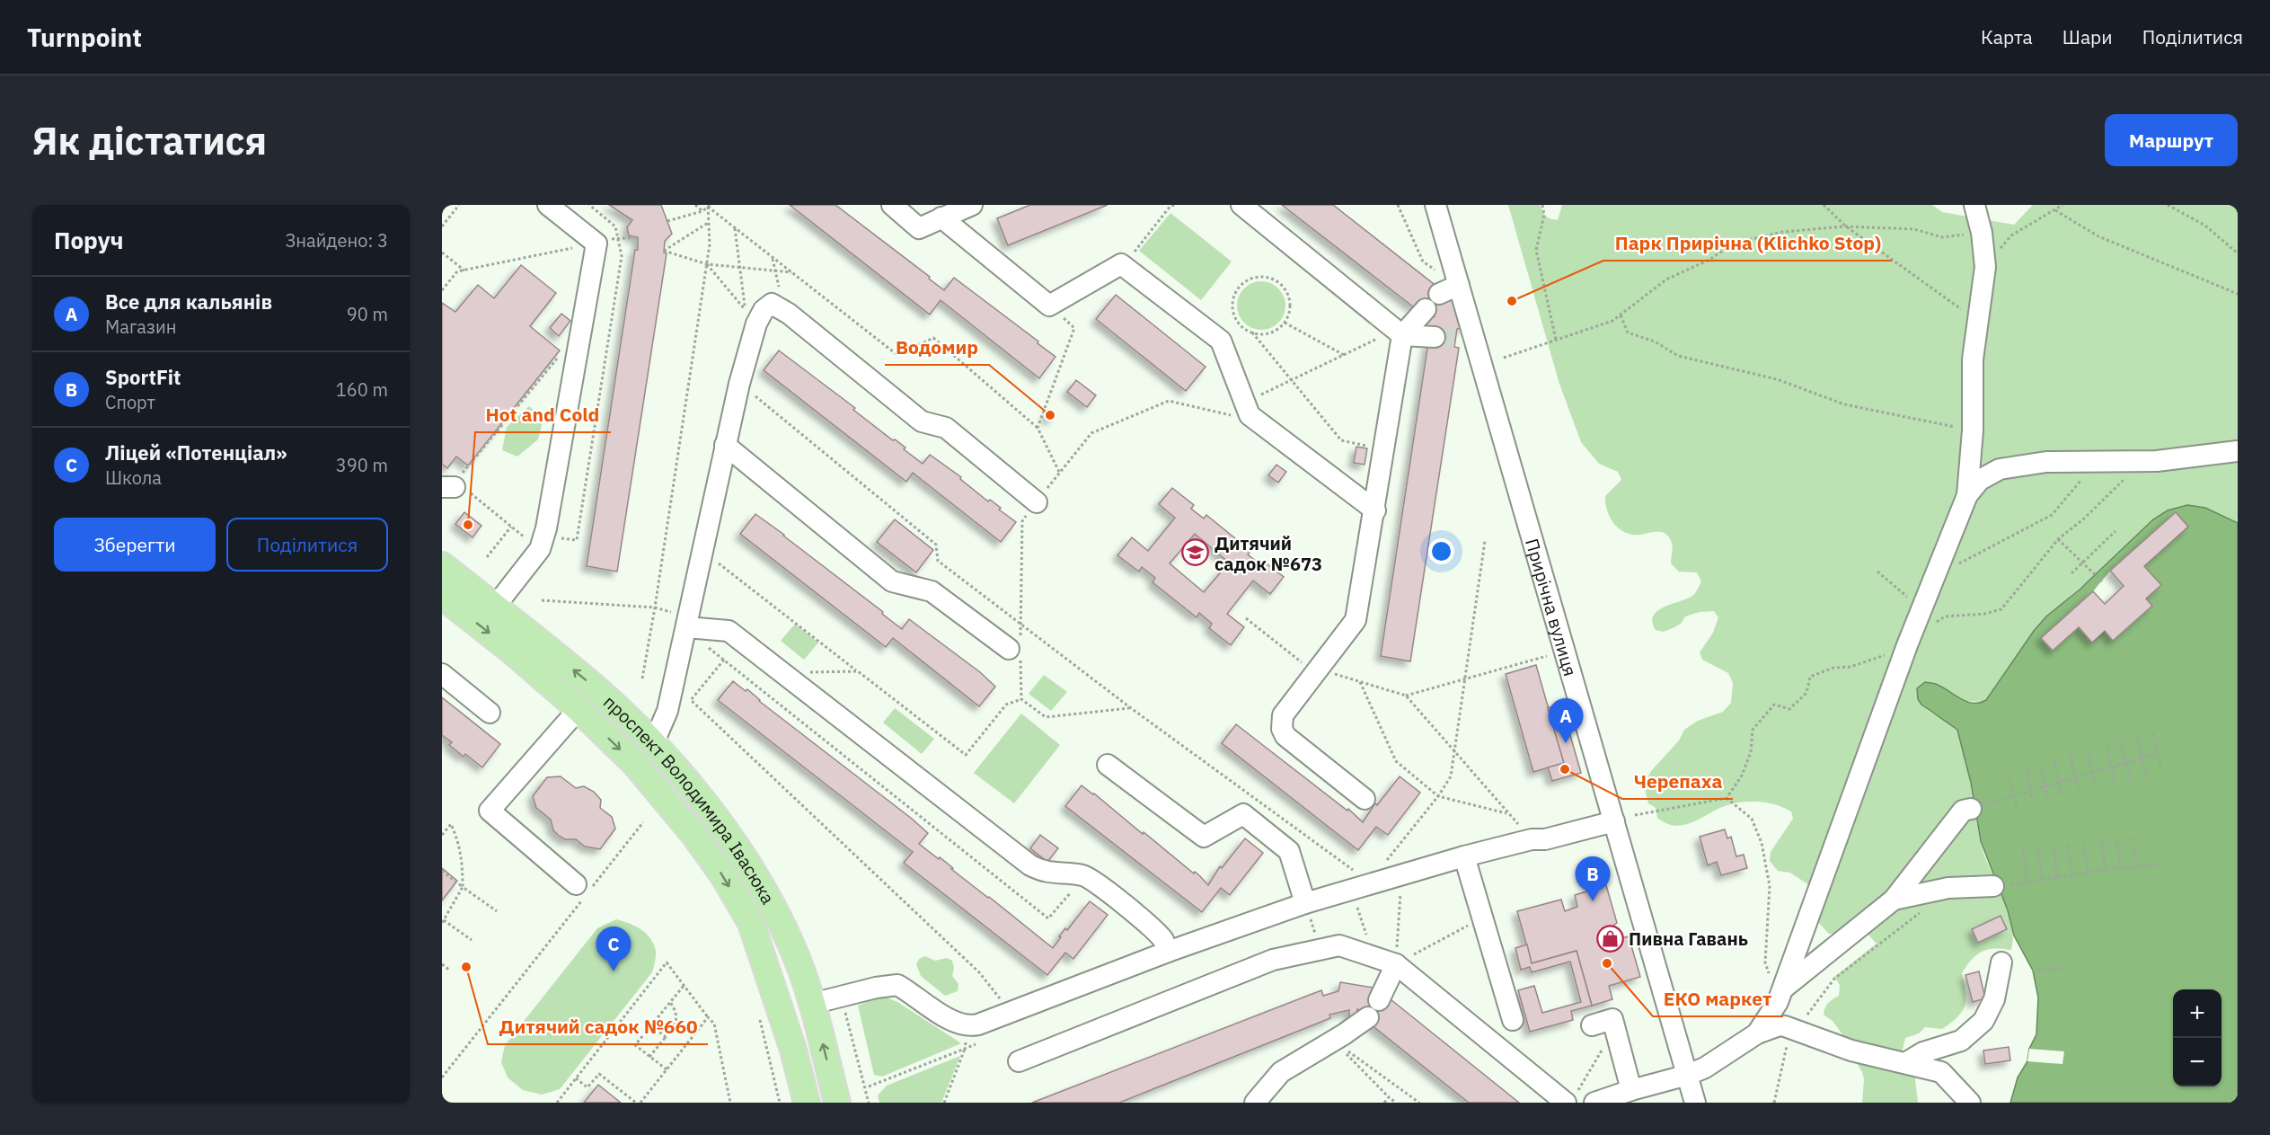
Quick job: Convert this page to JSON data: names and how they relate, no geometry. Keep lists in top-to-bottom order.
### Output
{
  "streets": {
    "main road": ["проспект Володимира Івасюка"],
    "street": ["Прирічна вулиця"]
  },
  "places": {
    "other": [
      "Парк Прирічна (Klichko Stop)",
      "Водомир",
      "Hot and Cold",
      "Черепаха",
      "ЕКО маркет",
      "Дитячий садок №660"
    ],
    "school or university": ["Дитячий садок №673"],
    "shop": ["Пивна Гавань"]
  },
  "page": {
    "header": "Turnpoint",
    "nav": ["Карта", "Шари", "Поділитися"],
    "buttons": [
      "Маршрут",
      ["Зберегти", "Поділитися"]
    ],
    "title": "Як дістатися",
    "heading": ["Поруч", "Знайдено: 3"],
    "list": [
      {
        "mark": "A",
        "name": "Все для кальянів",
        "note": "Магазин",
        "value": "90 m"
      },
      {
        "mark": "B",
        "name": "SportFit",
        "note": "Спорт",
        "value": "160 m"
      },
      {
        "mark": "C",
        "name": "Ліцей «Потенціал»",
        "note": "Школа",
        "value": "390 m"
      }
    ],
    "pins": ["A", "B", "C"],
    "map_buttons": ["+", "−"]
  }
}
